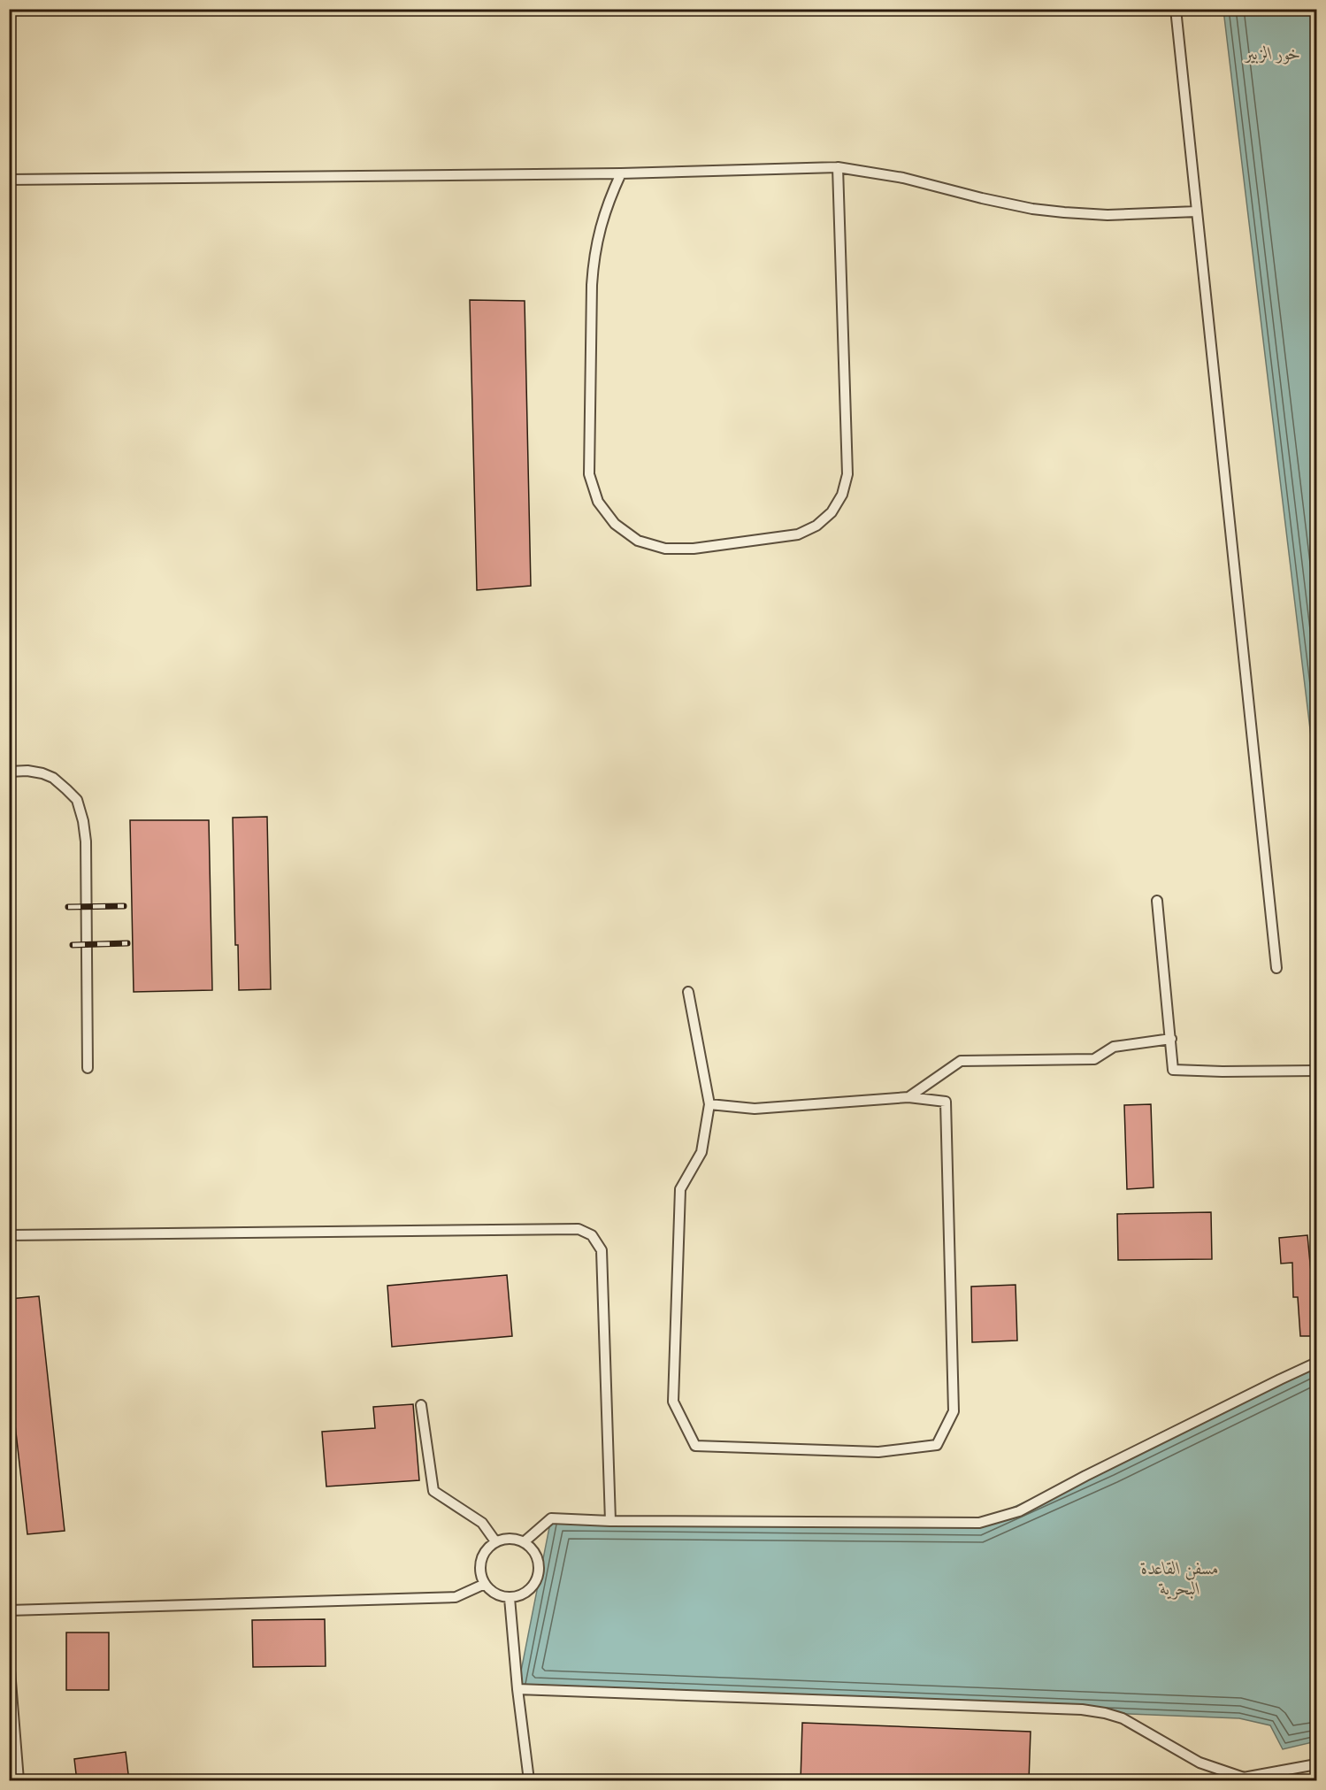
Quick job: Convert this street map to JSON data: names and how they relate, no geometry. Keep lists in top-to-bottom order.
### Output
{
  "water": ["خور الزبير", "مسفن القاعدة البحرية"]
}
